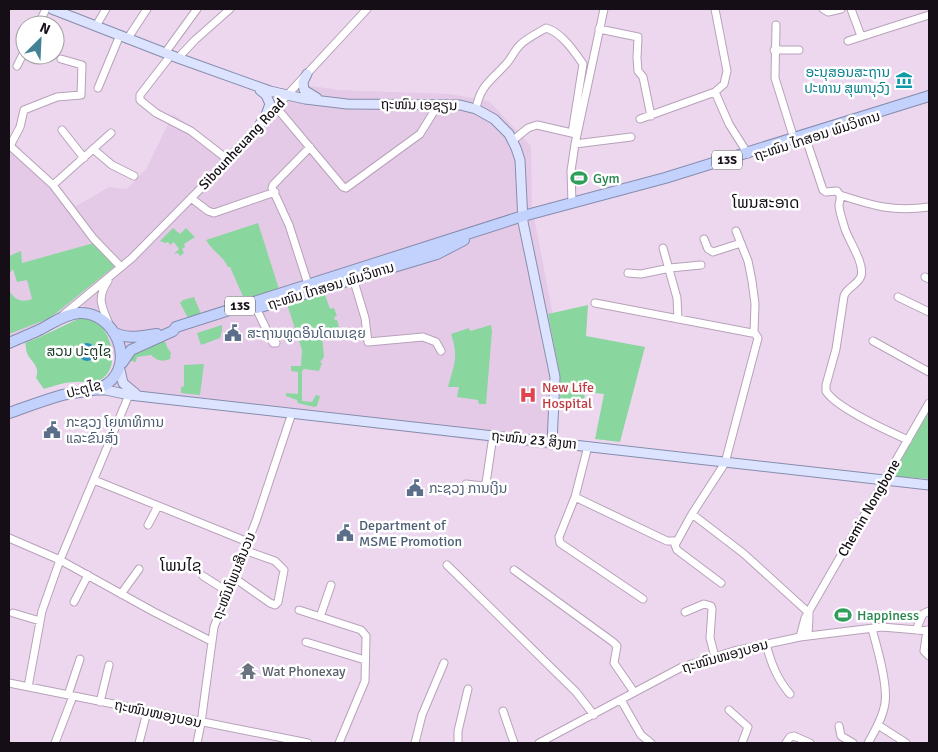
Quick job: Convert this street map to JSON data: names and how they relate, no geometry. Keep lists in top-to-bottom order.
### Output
{
  "streets": {
    "highway": ["ຖະໜົນ ໄກສອນ ພົມວິຫານ", "13S", "ປະຕູໄຊ"],
    "main road": ["ຖະໜົນ ເອຊຽນ", "ຖະໜົນ 23 ສິງຫາ"],
    "street": [
      "Sibounheuang Road",
      "Chemin Nongbone",
      "ຖະໜົນໂພນສີນວນ",
      "ຖະໜົນໜອງບອນ"
    ]
  },
  "crossings": [
    ["ຖະໜົນ ເອຊຽນ", "ຖະໜົນ ໄກສອນ ພົມວິຫານ"],
    ["ຖະໜົນ ເອຊຽນ", "Sibounheuang Road"],
    ["ຖະໜົນ ເອຊຽນ", "ຖະໜົນ 23 ສິງຫາ"],
    ["ຖະໜົນ ໄກສອນ ພົມວິຫານ", "13S"],
    ["Sibounheuang Road", "13S"],
    ["13S", "ປະຕູໄຊ"],
    ["ປະຕູໄຊ", "ຖະໜົນ 23 ສິງຫາ"],
    ["ຖະໜົນ 23 ສິງຫາ", "Chemin Nongbone"],
    ["ຖະໜົນ 23 ສິງຫາ", "ຖະໜົນໂພນສີນວນ"],
    ["Chemin Nongbone", "ຖະໜົນໜອງບອນ"],
    ["ຖະໜົນໂພນສີນວນ", "ຖະໜົນໜອງບອນ"]
  ],
  "districts": ["ໂພນສະອາດ", "ໂພນໄຊ"],
  "parks": ["ສວນ ປະຕູໄຊ"],
  "places": {
    "museum": ["ອະນຸສອນສະຖານ ປະທານ ສຸພານຸວົງ"],
    "sports": ["Gym", "Happiness"],
    "public building": [
      "ສະຖານທູດອິນໂດເນເຊຍ",
      "ກະຊວງ ໂຍທາທິການ ແລະຂົນສົ່ງ",
      "ກະຊວງ ການເງິນ",
      "Department of MSME Promotion"
    ],
    "hospital": ["New Life Hospital"],
    "temple": ["Wat Phonexay"]
  },
  "north": "top right"
}
